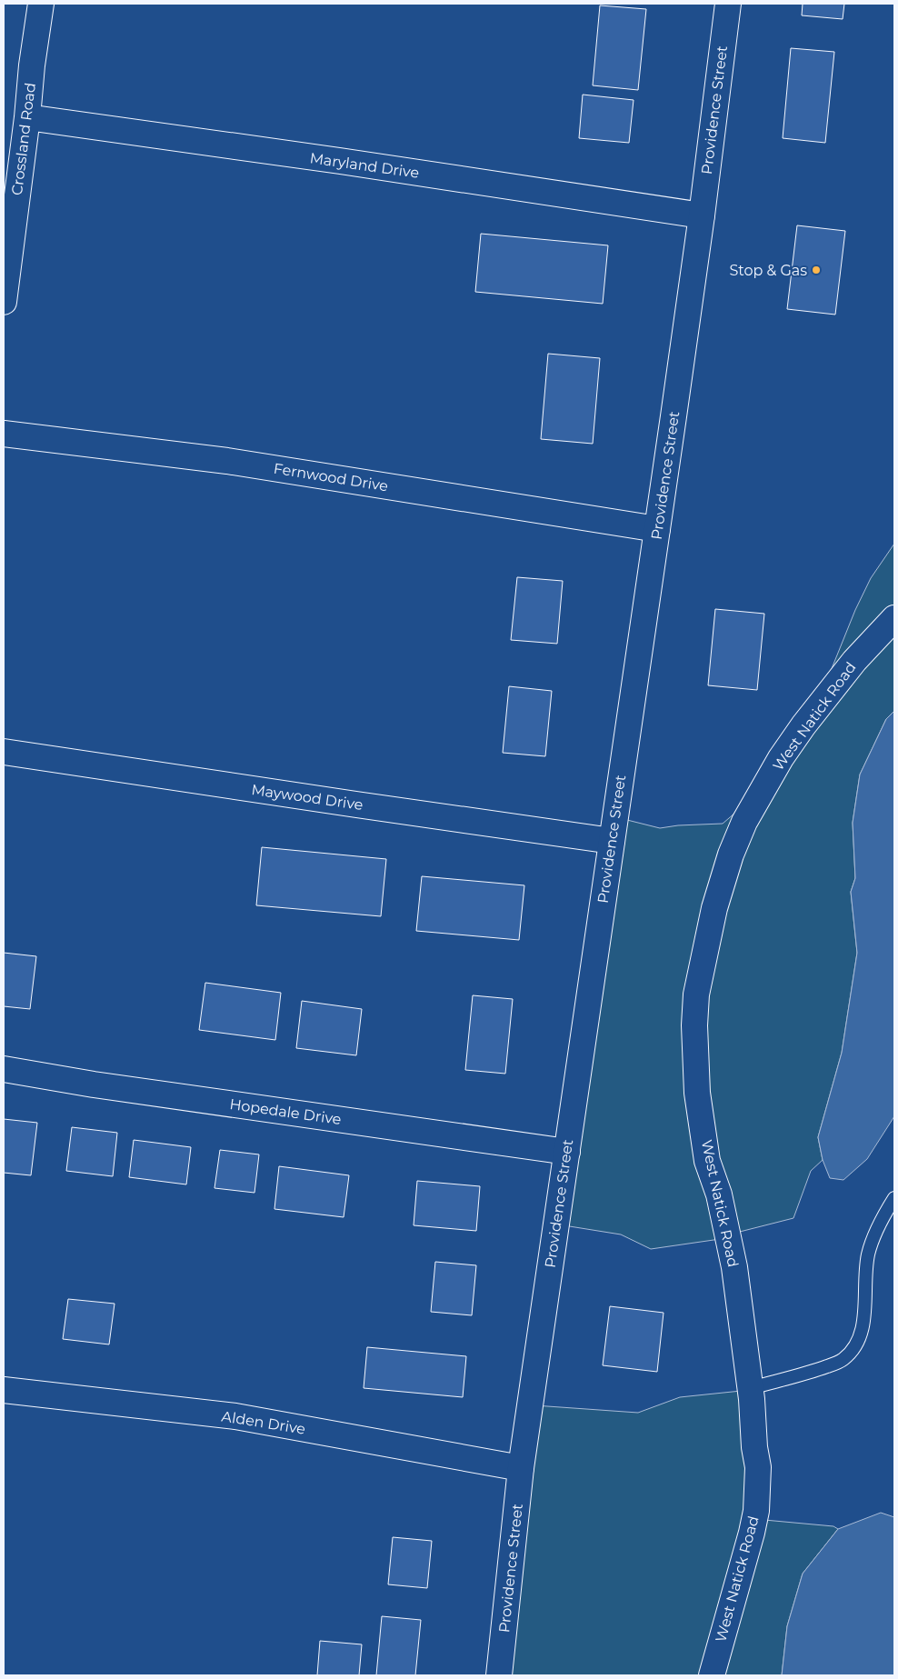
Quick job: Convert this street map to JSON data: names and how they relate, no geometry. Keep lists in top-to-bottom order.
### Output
{
  "streets": {
    "street": [
      "Providence Street",
      "Crossland Road",
      "Maryland Drive",
      "Fernwood Drive",
      "West Natick Road",
      "Maywood Drive",
      "Hopedale Drive",
      "Alden Drive"
    ]
  },
  "crossings": [
    ["Providence Street", "Maryland Drive"],
    ["Providence Street", "Fernwood Drive"],
    ["Providence Street", "Maywood Drive"],
    ["Providence Street", "Hopedale Drive"],
    ["Providence Street", "Alden Drive"],
    ["Crossland Road", "Maryland Drive"]
  ],
  "places": ["Stop & Gas"]
}
